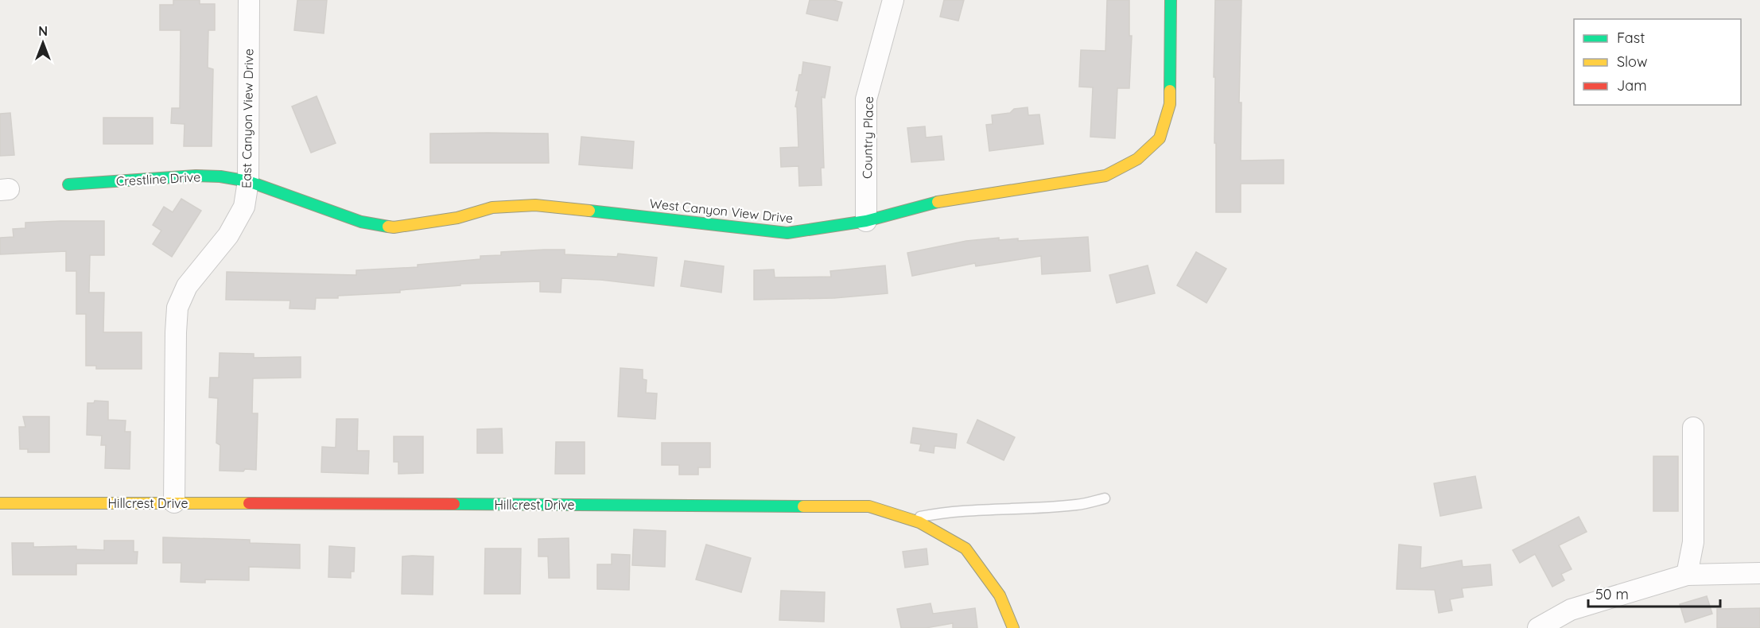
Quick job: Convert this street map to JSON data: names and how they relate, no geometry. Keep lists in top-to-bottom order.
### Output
{
  "streets": {
    "street": [
      "East Canyon View Drive",
      "Country Place",
      "Crestline Drive",
      "West Canyon View Drive",
      "Hillcrest Drive"
    ]
  },
  "crossings": [
    ["East Canyon View Drive", "Crestline Drive"],
    ["East Canyon View Drive", "West Canyon View Drive"],
    ["East Canyon View Drive", "Hillcrest Drive"],
    ["Country Place", "West Canyon View Drive"],
    ["Crestline Drive", "West Canyon View Drive"]
  ],
  "legend": ["Fast", "Slow", "Jam"],
  "scale_bar": "50 m",
  "north": "top"
}
